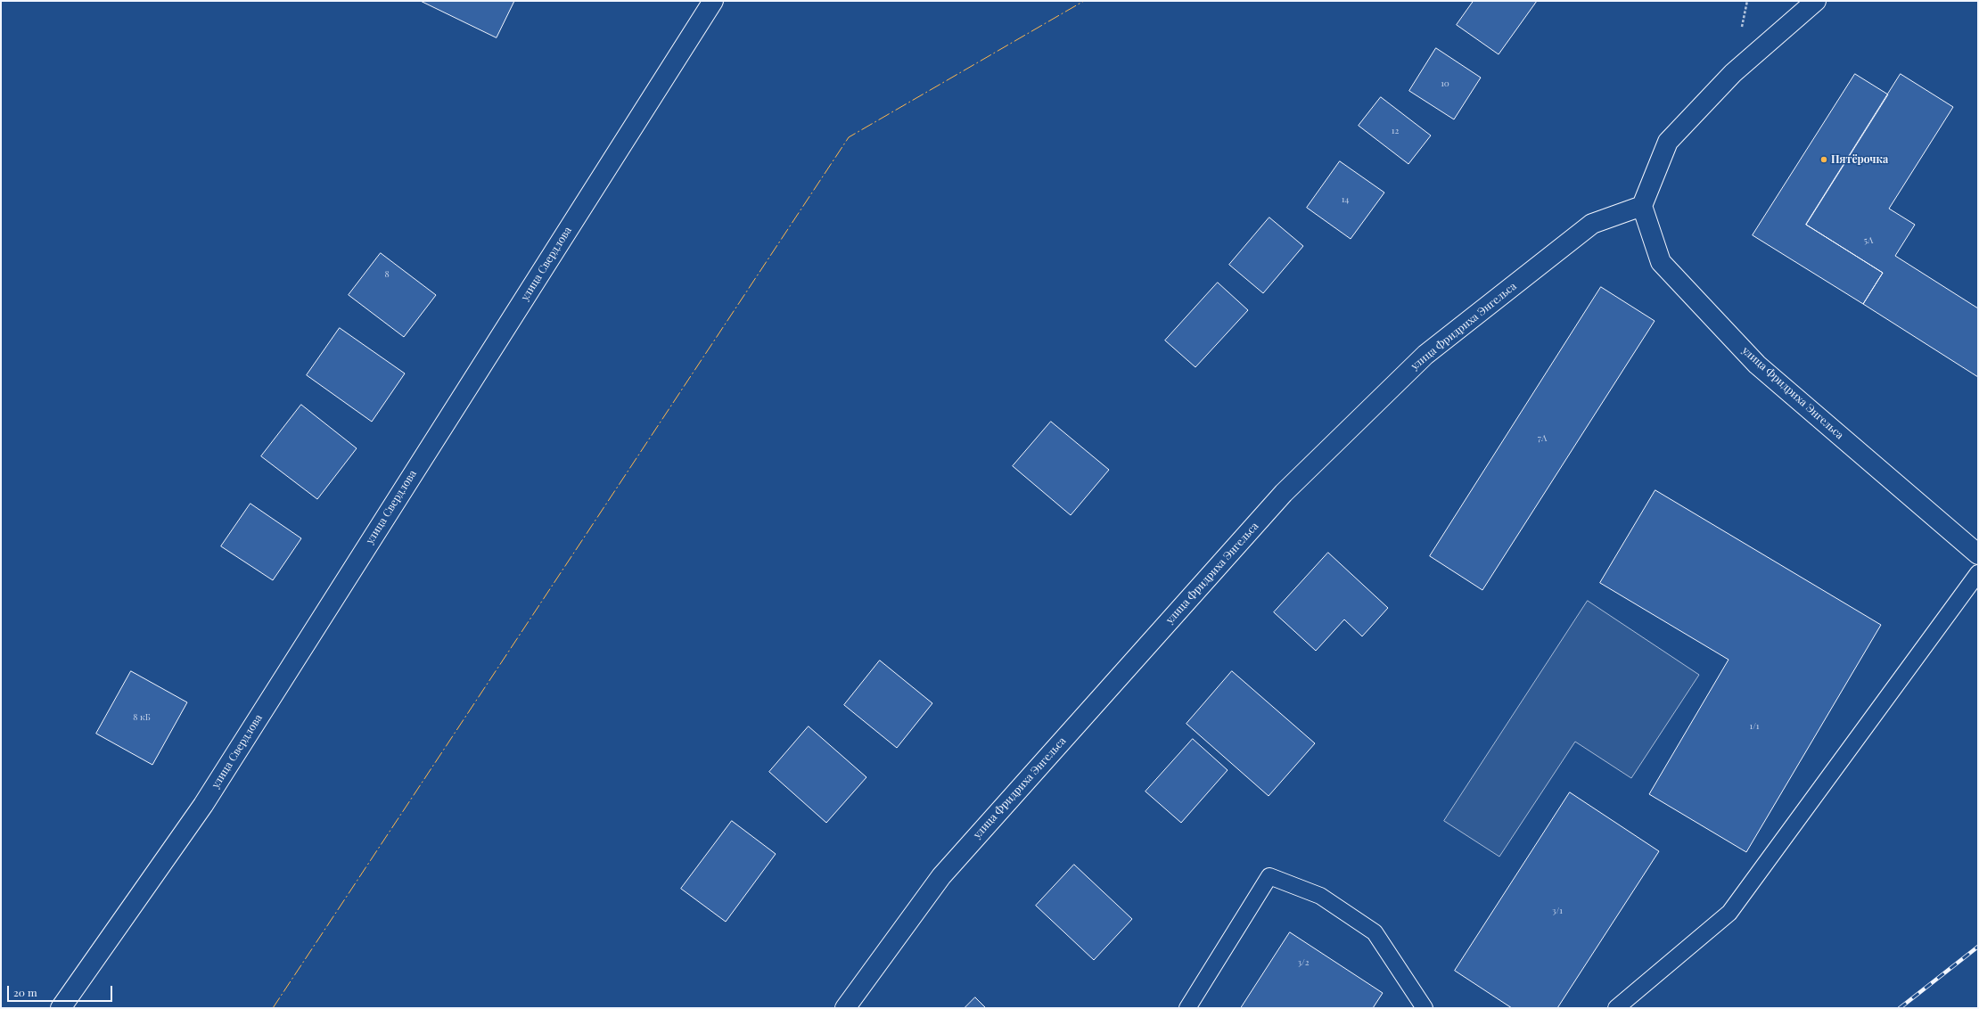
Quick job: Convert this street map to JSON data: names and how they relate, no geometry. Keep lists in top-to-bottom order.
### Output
{
  "streets": {
    "street": ["улица Свердлова", "улица Фридриха Энгельса"]
  },
  "places": ["Пятёрочка"],
  "house_numbers": [
    "10",
    "12",
    "14",
    "5А",
    "8",
    "7А",
    "8 кБ",
    "1/1",
    "3/1",
    "3/2"
  ],
  "scale_bar": "20 m"
}
